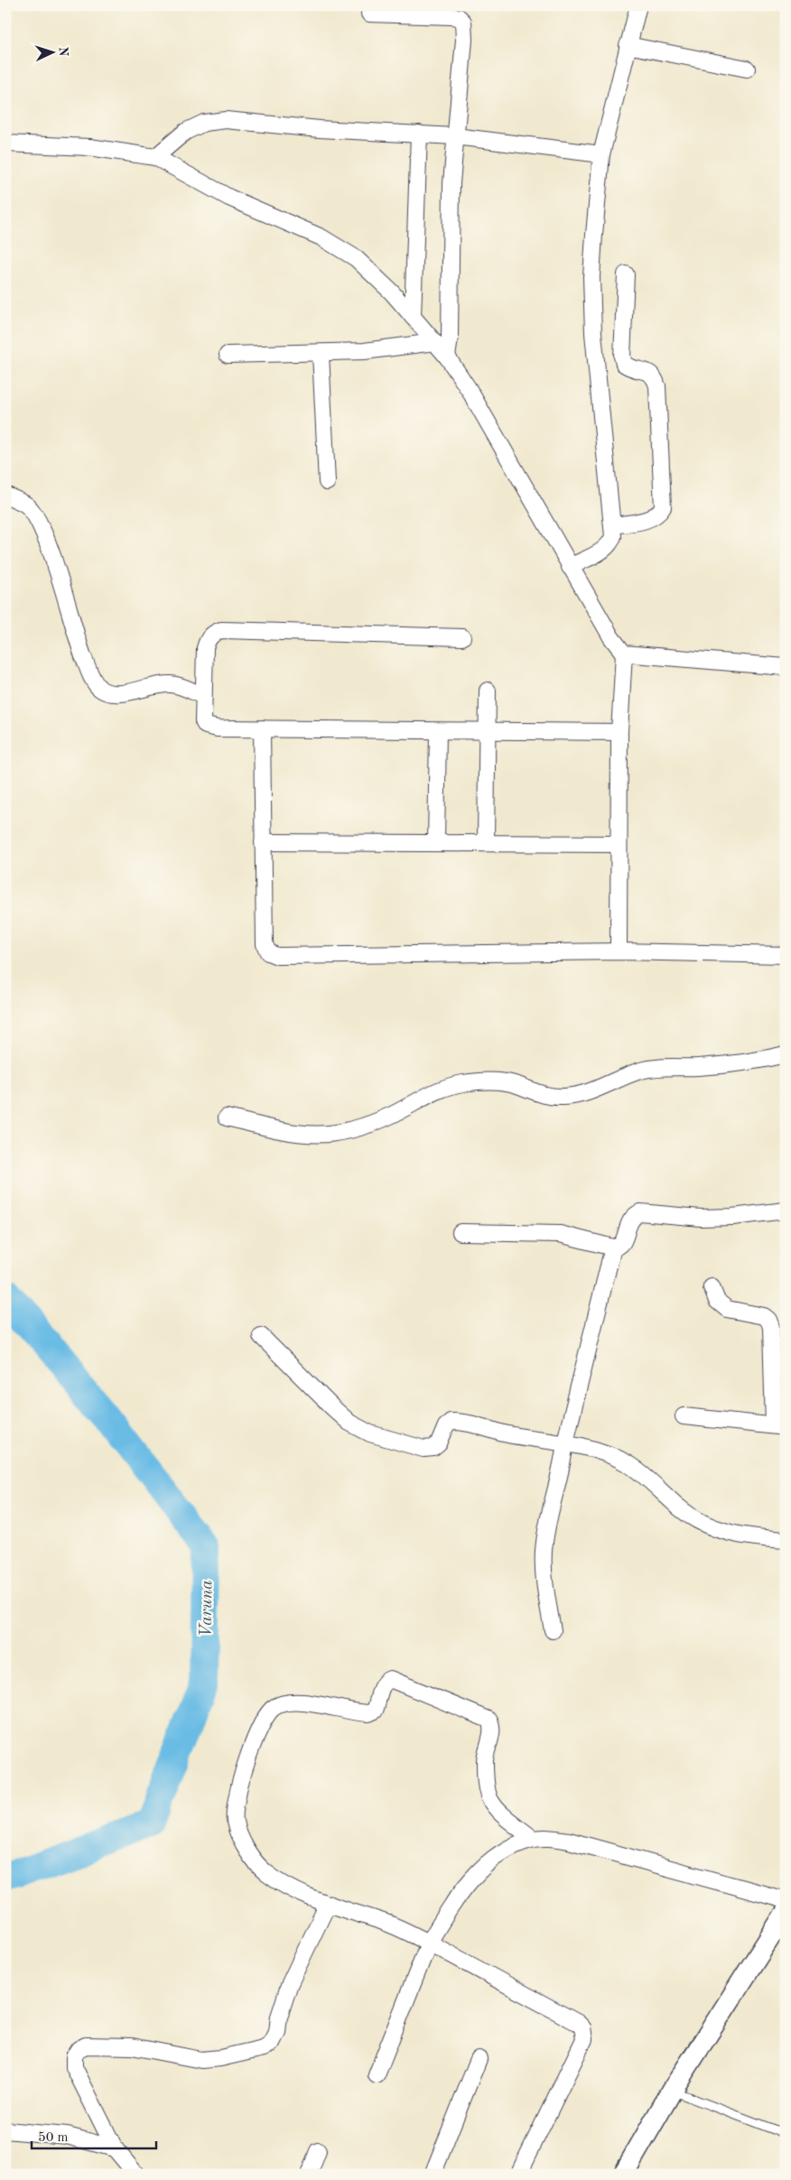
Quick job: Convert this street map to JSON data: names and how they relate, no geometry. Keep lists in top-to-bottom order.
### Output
{
  "water": ["Varuna"],
  "scale_bar": "50 m",
  "north": "right"
}
